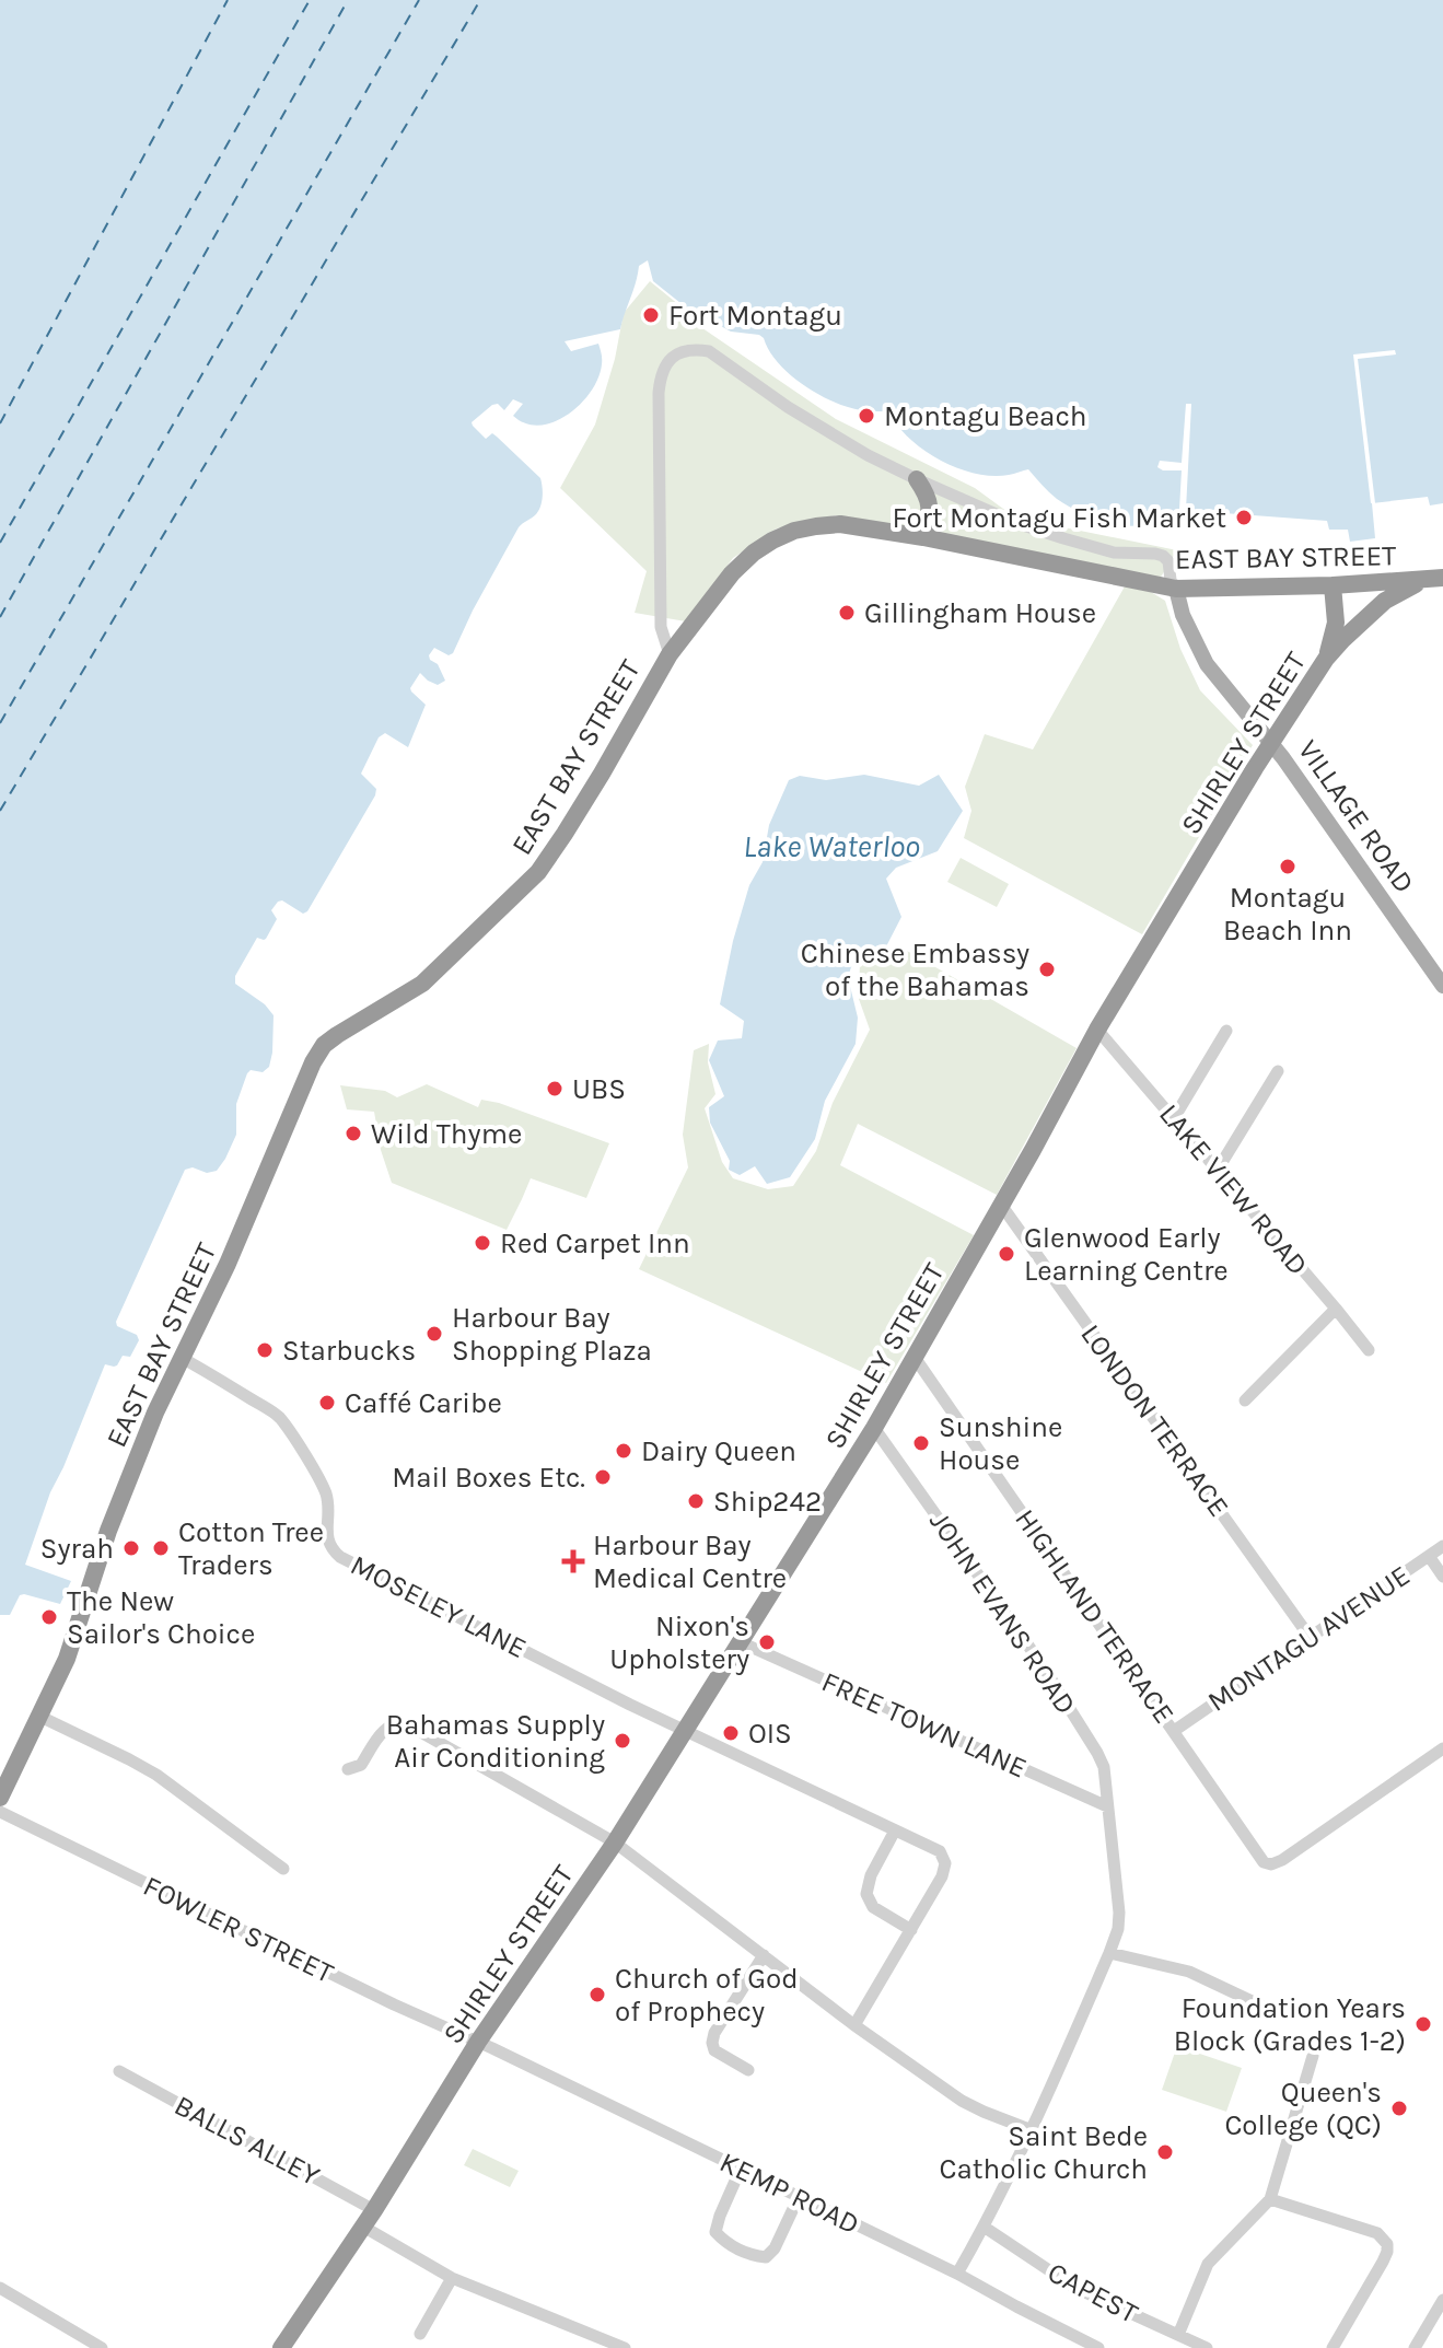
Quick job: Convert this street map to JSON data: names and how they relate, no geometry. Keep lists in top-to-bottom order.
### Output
{
  "streets": {
    "highway": ["EAST BAY STREET", "SHIRLEY STREET"],
    "main road": ["VILLAGE ROAD"],
    "street": [
      "LAKE VIEW ROAD",
      "LONDON TERRACE",
      "MOSELEY LANE",
      "JOHN EVANS ROAD",
      "HIGHLAND TERRACE",
      "MONTAGU AVENUE",
      "FREE TOWN LANE",
      "FOWLER STREET",
      "BALLS ALLEY",
      "KEMP ROAD",
      "CAPEST"
    ]
  },
  "crossings": [
    ["EAST BAY STREET", "SHIRLEY STREET"],
    ["EAST BAY STREET", "VILLAGE ROAD"],
    ["EAST BAY STREET", "MOSELEY LANE"],
    ["SHIRLEY STREET", "VILLAGE ROAD"],
    ["SHIRLEY STREET", "LAKE VIEW ROAD"],
    ["SHIRLEY STREET", "LONDON TERRACE"],
    ["SHIRLEY STREET", "MOSELEY LANE"],
    ["SHIRLEY STREET", "JOHN EVANS ROAD"],
    ["SHIRLEY STREET", "HIGHLAND TERRACE"],
    ["SHIRLEY STREET", "FREE TOWN LANE"],
    ["SHIRLEY STREET", "FOWLER STREET"],
    ["SHIRLEY STREET", "BALLS ALLEY"],
    ["SHIRLEY STREET", "KEMP ROAD"],
    ["LONDON TERRACE", "MONTAGU AVENUE"],
    ["JOHN EVANS ROAD", "FREE TOWN LANE"],
    ["JOHN EVANS ROAD", "KEMP ROAD"],
    ["JOHN EVANS ROAD", "CAPEST"],
    ["HIGHLAND TERRACE", "MONTAGU AVENUE"],
    ["FOWLER STREET", "KEMP ROAD"]
  ],
  "water": ["Lake Waterloo"],
  "places": {
    "other": [
      "Fort Montagu",
      "Montagu Beach",
      "Fort Montagu Fish Market",
      "Gillingham House",
      "Montagu Beach Inn",
      "Chinese Embassy of the Bahamas",
      "UBS",
      "Wild Thyme",
      "Red Carpet Inn",
      "Glenwood Early Learning Centre",
      "Harbour Bay Shopping Plaza",
      "Starbucks",
      "Caffé Caribe",
      "Sunshine House",
      "Dairy Queen",
      "Mail Boxes Etc.",
      "Ship242",
      "Syrah",
      "Cotton Tree Traders",
      "The New Sailor's Choice",
      "Nixon's Upholstery",
      "OIS",
      "Bahamas Supply Air Conditioning",
      "Church of God of Prophecy",
      "Foundation Years Block (Grades 1-2)",
      "Queen's College (QC)",
      "Saint Bede Catholic Church"
    ],
    "health": ["Harbour Bay Medical Centre"]
  }
}
